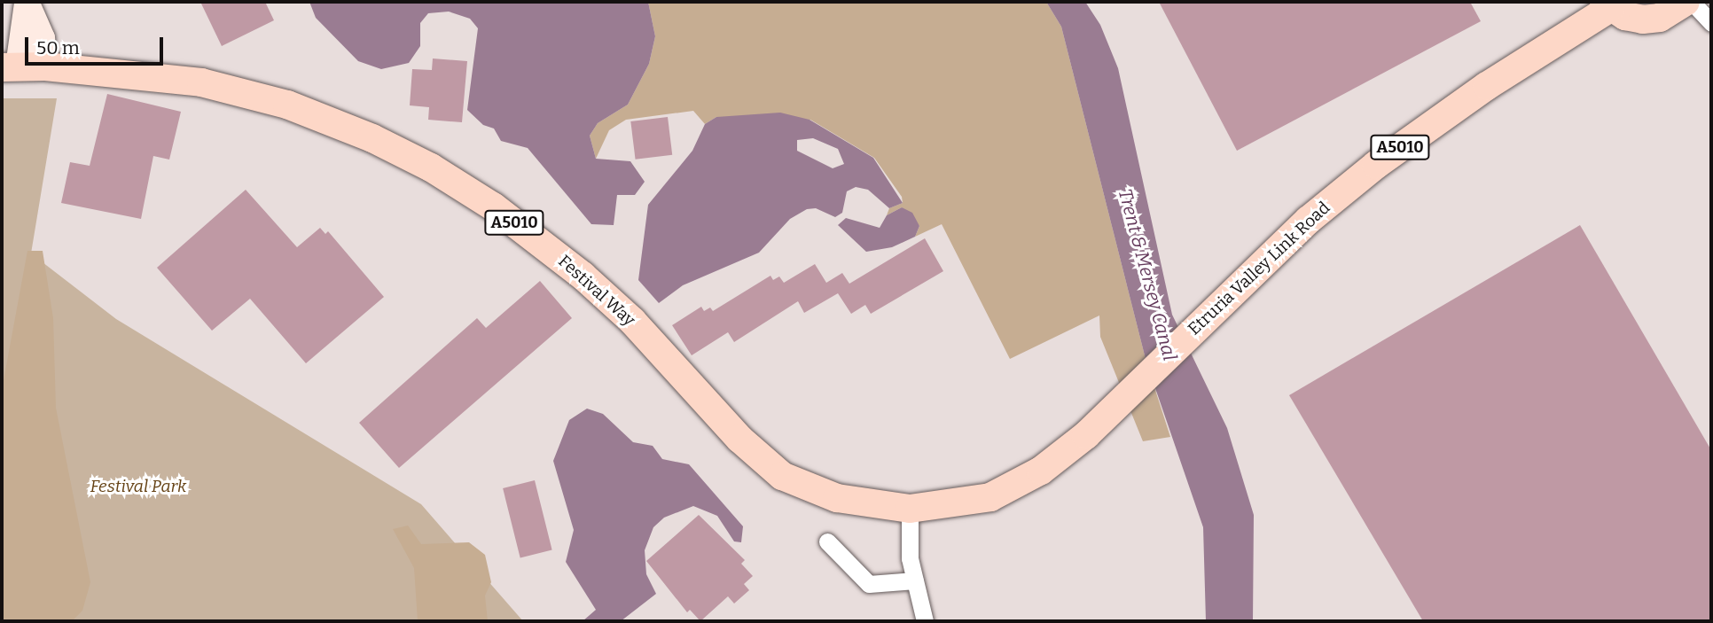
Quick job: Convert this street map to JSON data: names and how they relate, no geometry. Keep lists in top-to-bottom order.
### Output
{
  "streets": {
    "main road": ["A5010", "Etruria Valley Link Road", "Festival Way"]
  },
  "crossings": [
    ["A5010", "Etruria Valley Link Road"],
    ["Etruria Valley Link Road", "Festival Way"]
  ],
  "water": ["Trent & Mersey Canal"],
  "parks": ["Festival Park"],
  "scale_bar": "50 m"
}
